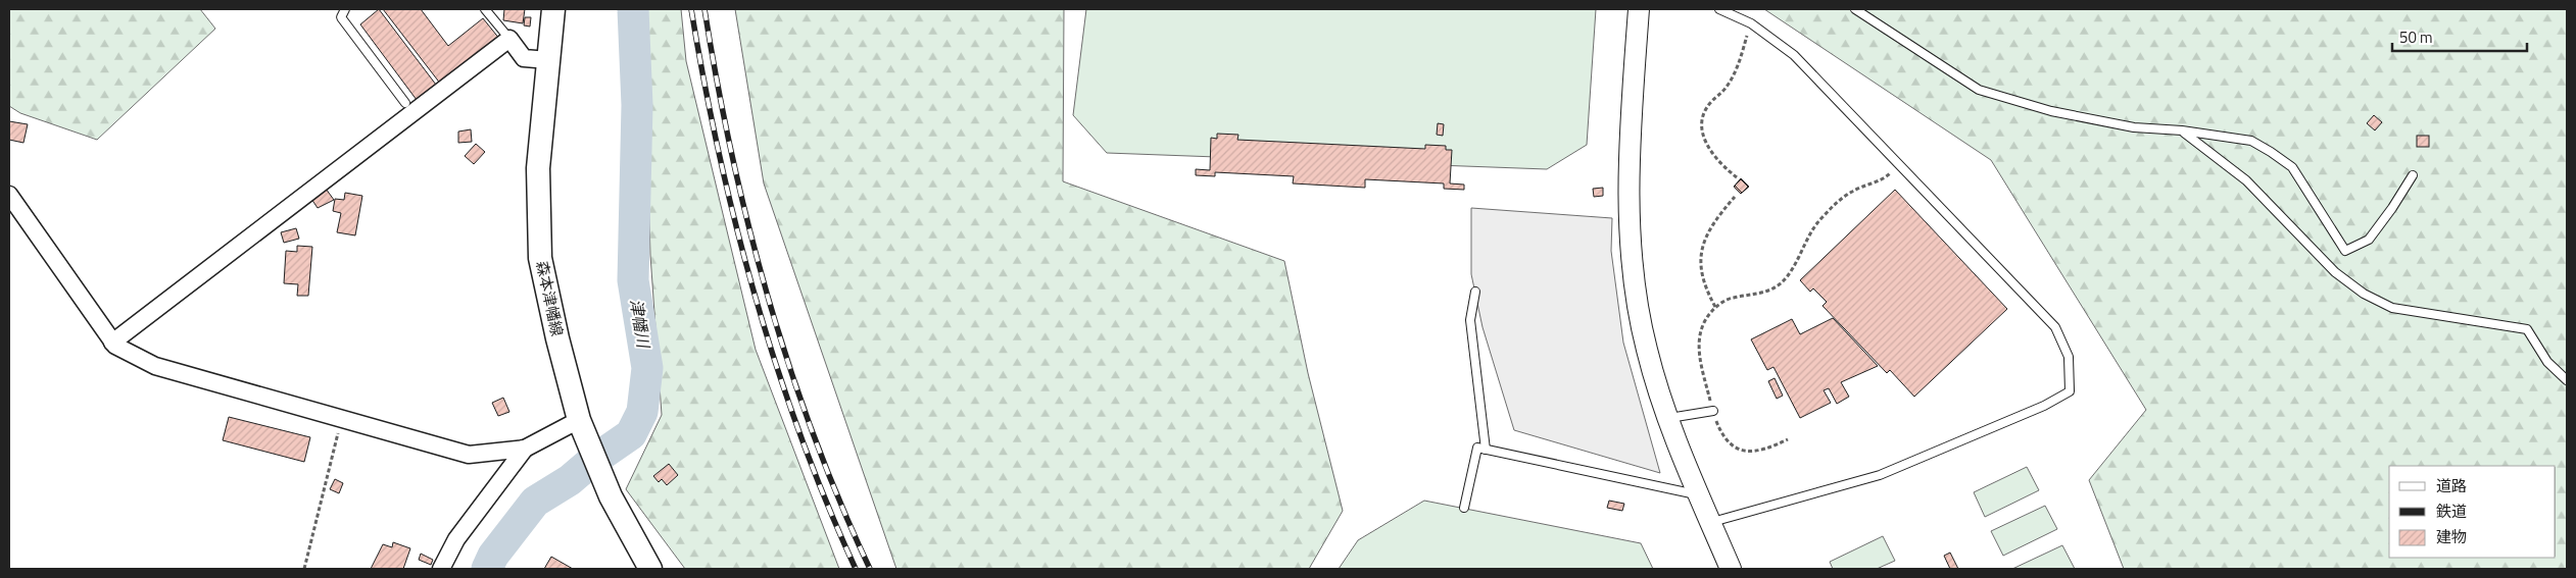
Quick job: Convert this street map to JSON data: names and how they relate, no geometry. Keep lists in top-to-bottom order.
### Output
{
  "streets": {
    "main road": ["森本津幡線"]
  },
  "water": ["津幡川"],
  "legend": ["道路", "鉄道", "建物"],
  "scale_bar": "50 m"
}
